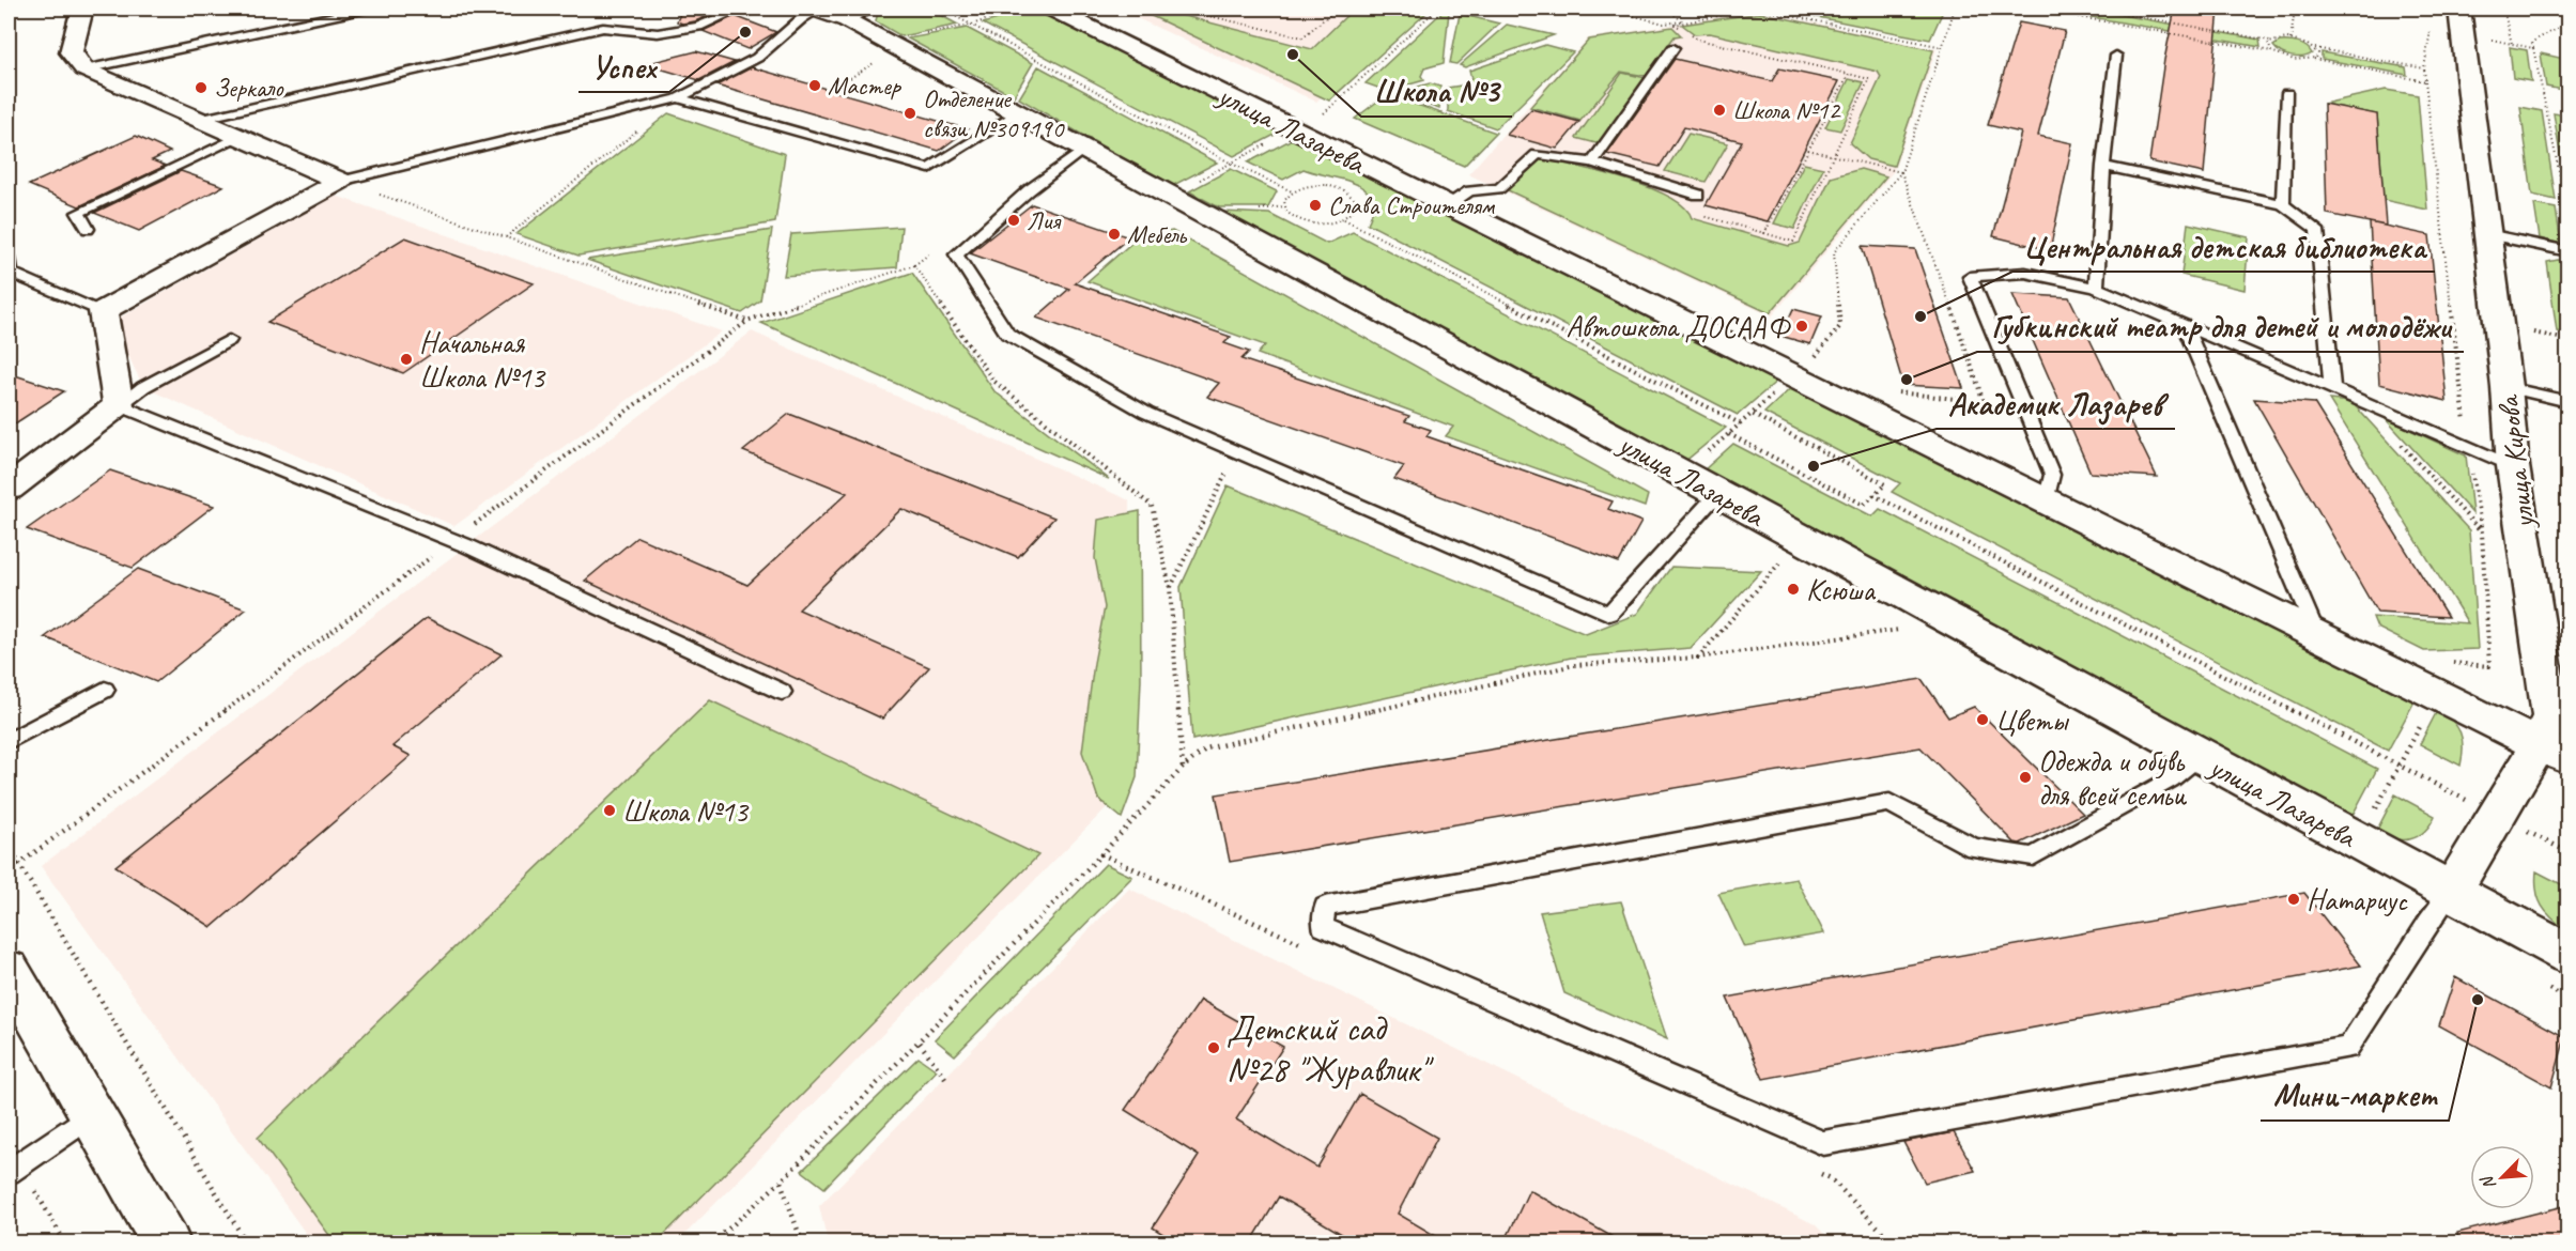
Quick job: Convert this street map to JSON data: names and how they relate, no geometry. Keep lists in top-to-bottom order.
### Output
{
  "streets": {
    "main road": ["улица Лазарева", "улица Кирова"]
  },
  "crossings": [
    ["улица Лазарева", "улица Кирова"]
  ],
  "places": [
    "Успех",
    "Школа №3",
    "Мастер",
    "Зеркало",
    "Школа №12",
    "Отделение связи №309190",
    "Слава Строителям",
    "Лия",
    "Мебель",
    "Центральная детская библиотека",
    "Автошкола ДОСААФ",
    "Начальная Школа №13",
    "Губкинский театр для детей и молодёжи",
    "Академик Лазарев",
    "Ксюша",
    "Цветы",
    "Одежда и обувь для всей семьи",
    "Школа №13",
    "Натариус",
    "Мини-маркет",
    "Детский сад №28 \"Журавлик\""
  ],
  "north": "bottom left"
}
